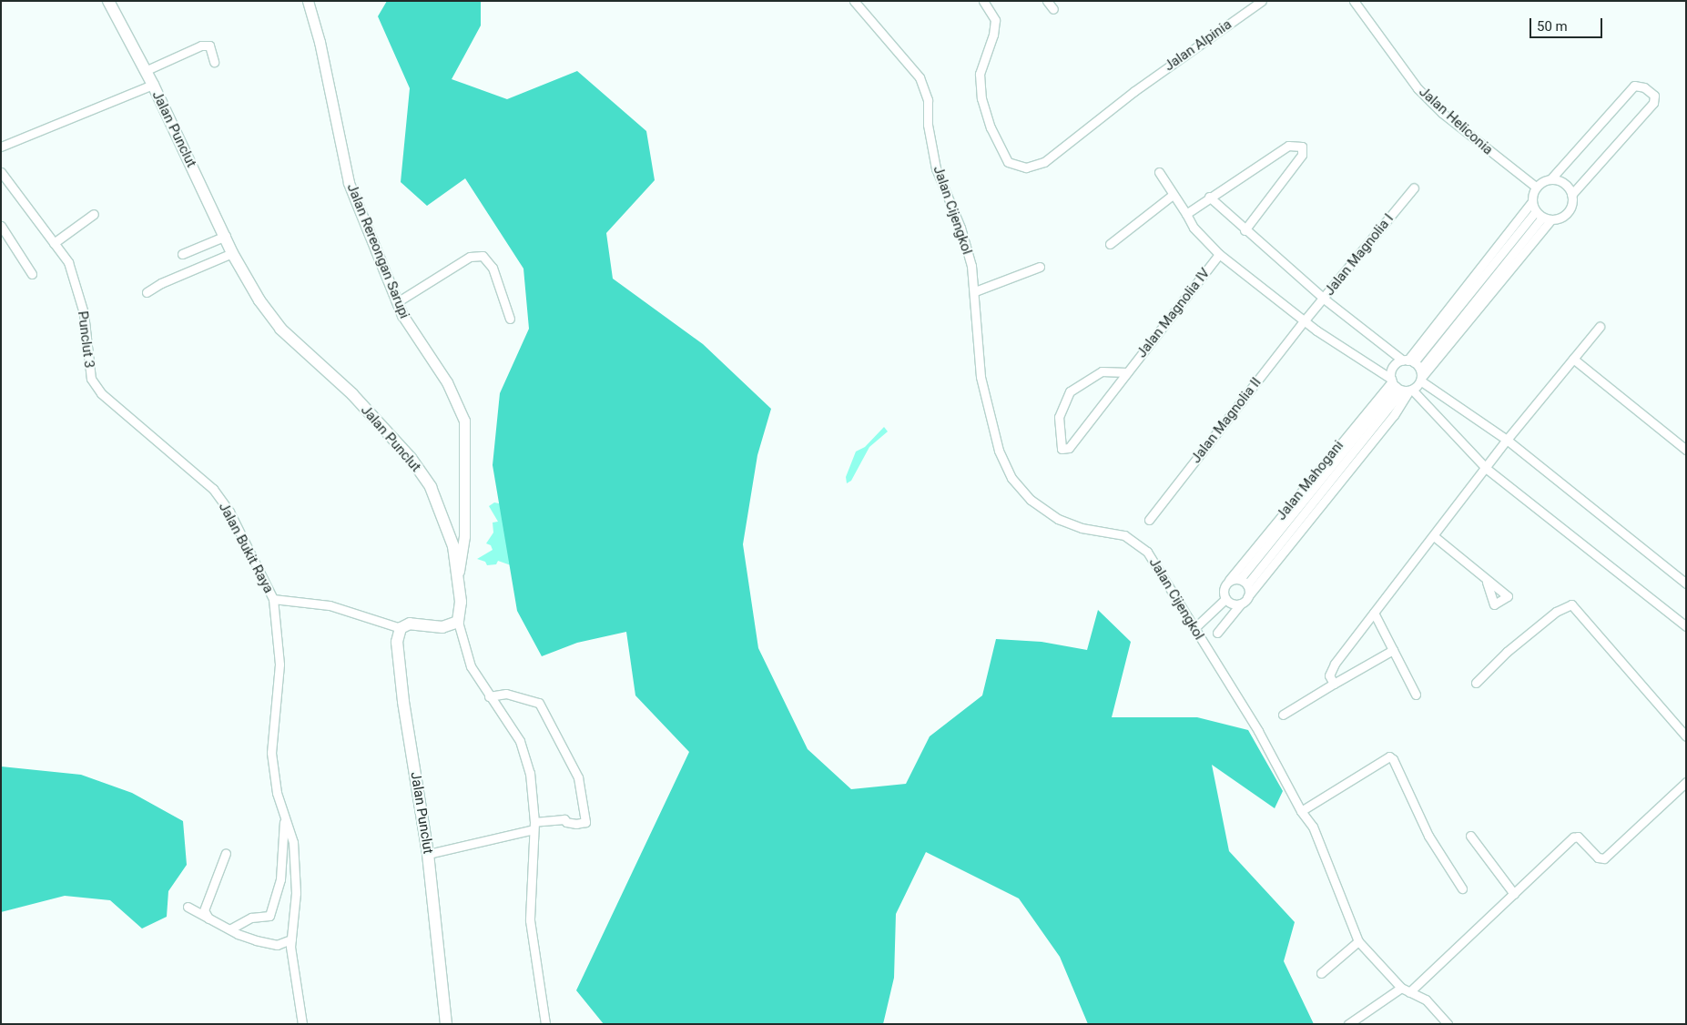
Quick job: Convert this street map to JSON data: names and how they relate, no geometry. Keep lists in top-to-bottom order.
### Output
{
  "streets": {
    "main road": ["Jalan Punclut"],
    "street": [
      "Jalan Alpinia",
      "Jalan Heliconia",
      "Jalan Cijengkol",
      "Jalan Rereongan Sarupi",
      "Jalan Magnolia I",
      "Jalan Magnolia IV",
      "Punclut 3",
      "Jalan Magnolia II",
      "Jalan Mahogani",
      "Jalan Bukit Raya"
    ]
  },
  "crossings": [
    ["Jalan Punclut", "Jalan Rereongan Sarupi"],
    ["Jalan Punclut", "Jalan Bukit Raya"],
    ["Jalan Magnolia I", "Jalan Magnolia II"],
    ["Punclut 3", "Jalan Bukit Raya"]
  ],
  "scale_bar": "50 m"
}
